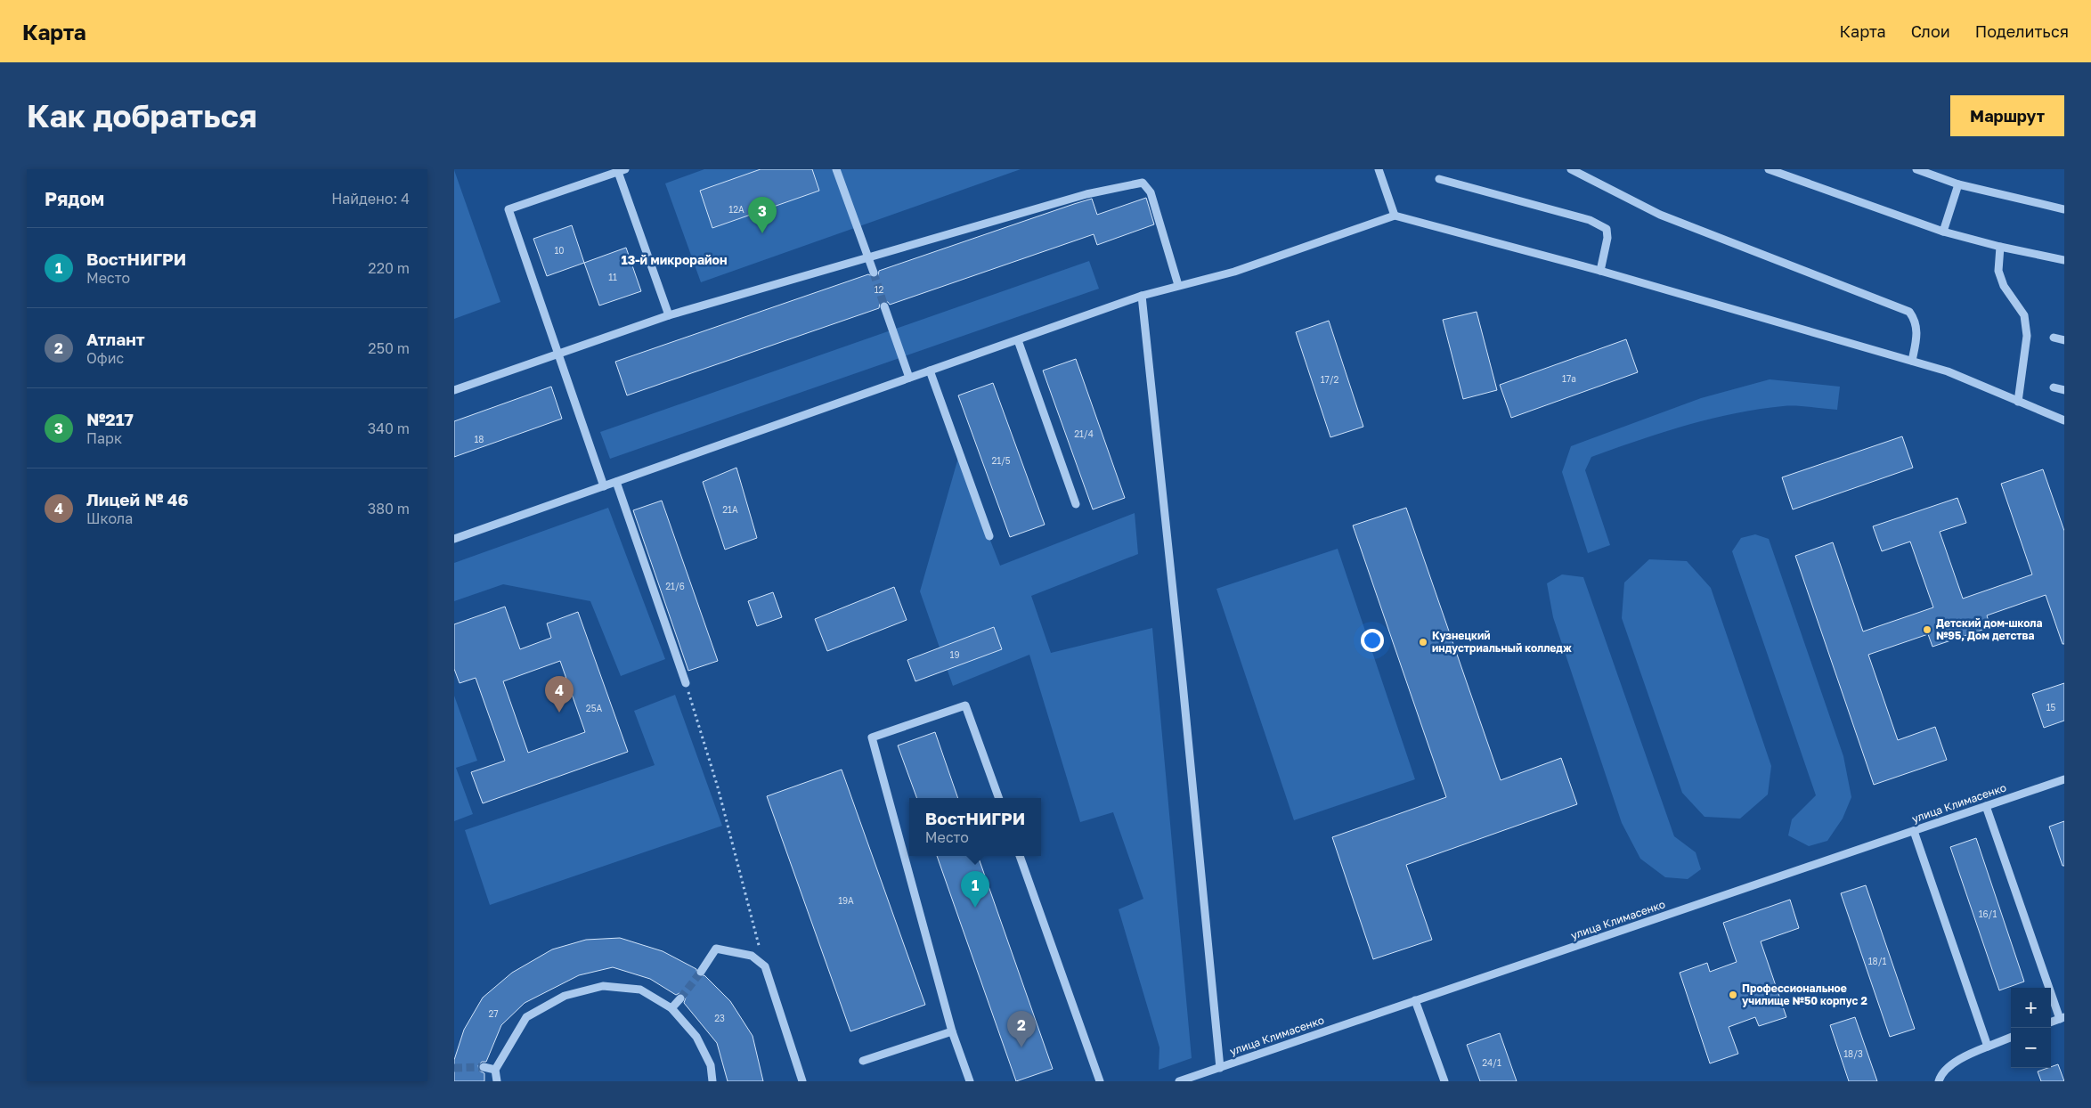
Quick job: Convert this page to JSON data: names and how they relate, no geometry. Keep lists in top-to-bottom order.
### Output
{
  "streets": {
    "street": ["улица Климасенко"]
  },
  "districts": ["13-й микрорайон"],
  "places": ["Детский дом-школа №95, Дом детства", "Кузнецкий индустриальный колледж", "Профессиональное училище №50 корпус 2"],
  "house_numbers": [
    "12А",
    "10",
    "11",
    "12",
    "17а",
    "17/2",
    "21/4",
    "18",
    "21/5",
    "21А",
    "21/6",
    "19",
    "15",
    "25А",
    "19А",
    "16/1",
    "18/1",
    "27",
    "23",
    "18/3",
    "24/1"
  ],
  "page": {
    "header": "Карта",
    "nav": ["Карта", "Слои", "Поделиться"],
    "buttons": "Маршрут",
    "title": "Как добраться",
    "heading": ["Рядом", "Найдено: 4"],
    "pins": [
      "3",
      "4",
      "1",
      "2"
    ],
    "list": [
      {
        "mark": "1",
        "name": "ВостНИГРИ",
        "note": "Место",
        "value": "220 m"
      },
      {
        "mark": "2",
        "name": "Атлант",
        "note": "Офис",
        "value": "250 m"
      },
      {
        "mark": "3",
        "name": "№217",
        "note": "Парк",
        "value": "340 m"
      },
      {
        "mark": "4",
        "name": "Лицей № 46",
        "note": "Школа",
        "value": "380 m"
      }
    ],
    "popup": ["ВостНИГРИ", "Место"],
    "map_buttons": ["+", "−"]
  }
}
